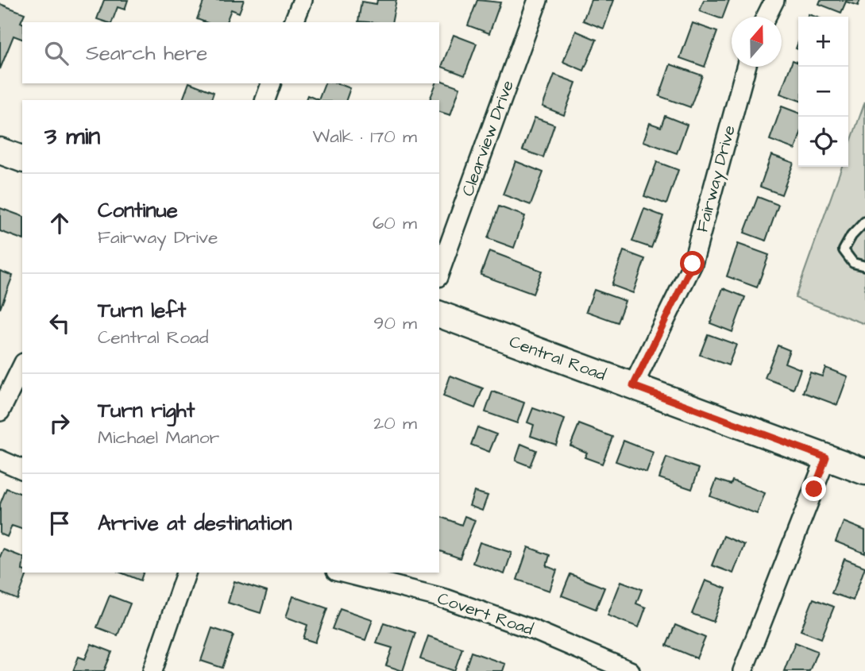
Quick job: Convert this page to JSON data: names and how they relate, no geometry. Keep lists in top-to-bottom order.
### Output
{
  "streets": {
    "main road": ["Central Road"],
    "street": ["Clearview Drive", "Fairway Drive", "Covert Road"]
  },
  "crossings": [
    ["Fairway Drive", "Central Road"]
  ],
  "north": "top",
  "page": {
    "map_buttons": ["+", "−"],
    "search": "Search here",
    "heading": ["3 min", "Walk · 170 m"],
    "list": [
      ["Continue", "Fairway Drive", "60 m"],
      ["Turn left", "Central Road", "90 m"],
      ["Turn right", "Michael Manor", "20 m"],
      "Arrive at destination"
    ]
  }
}
